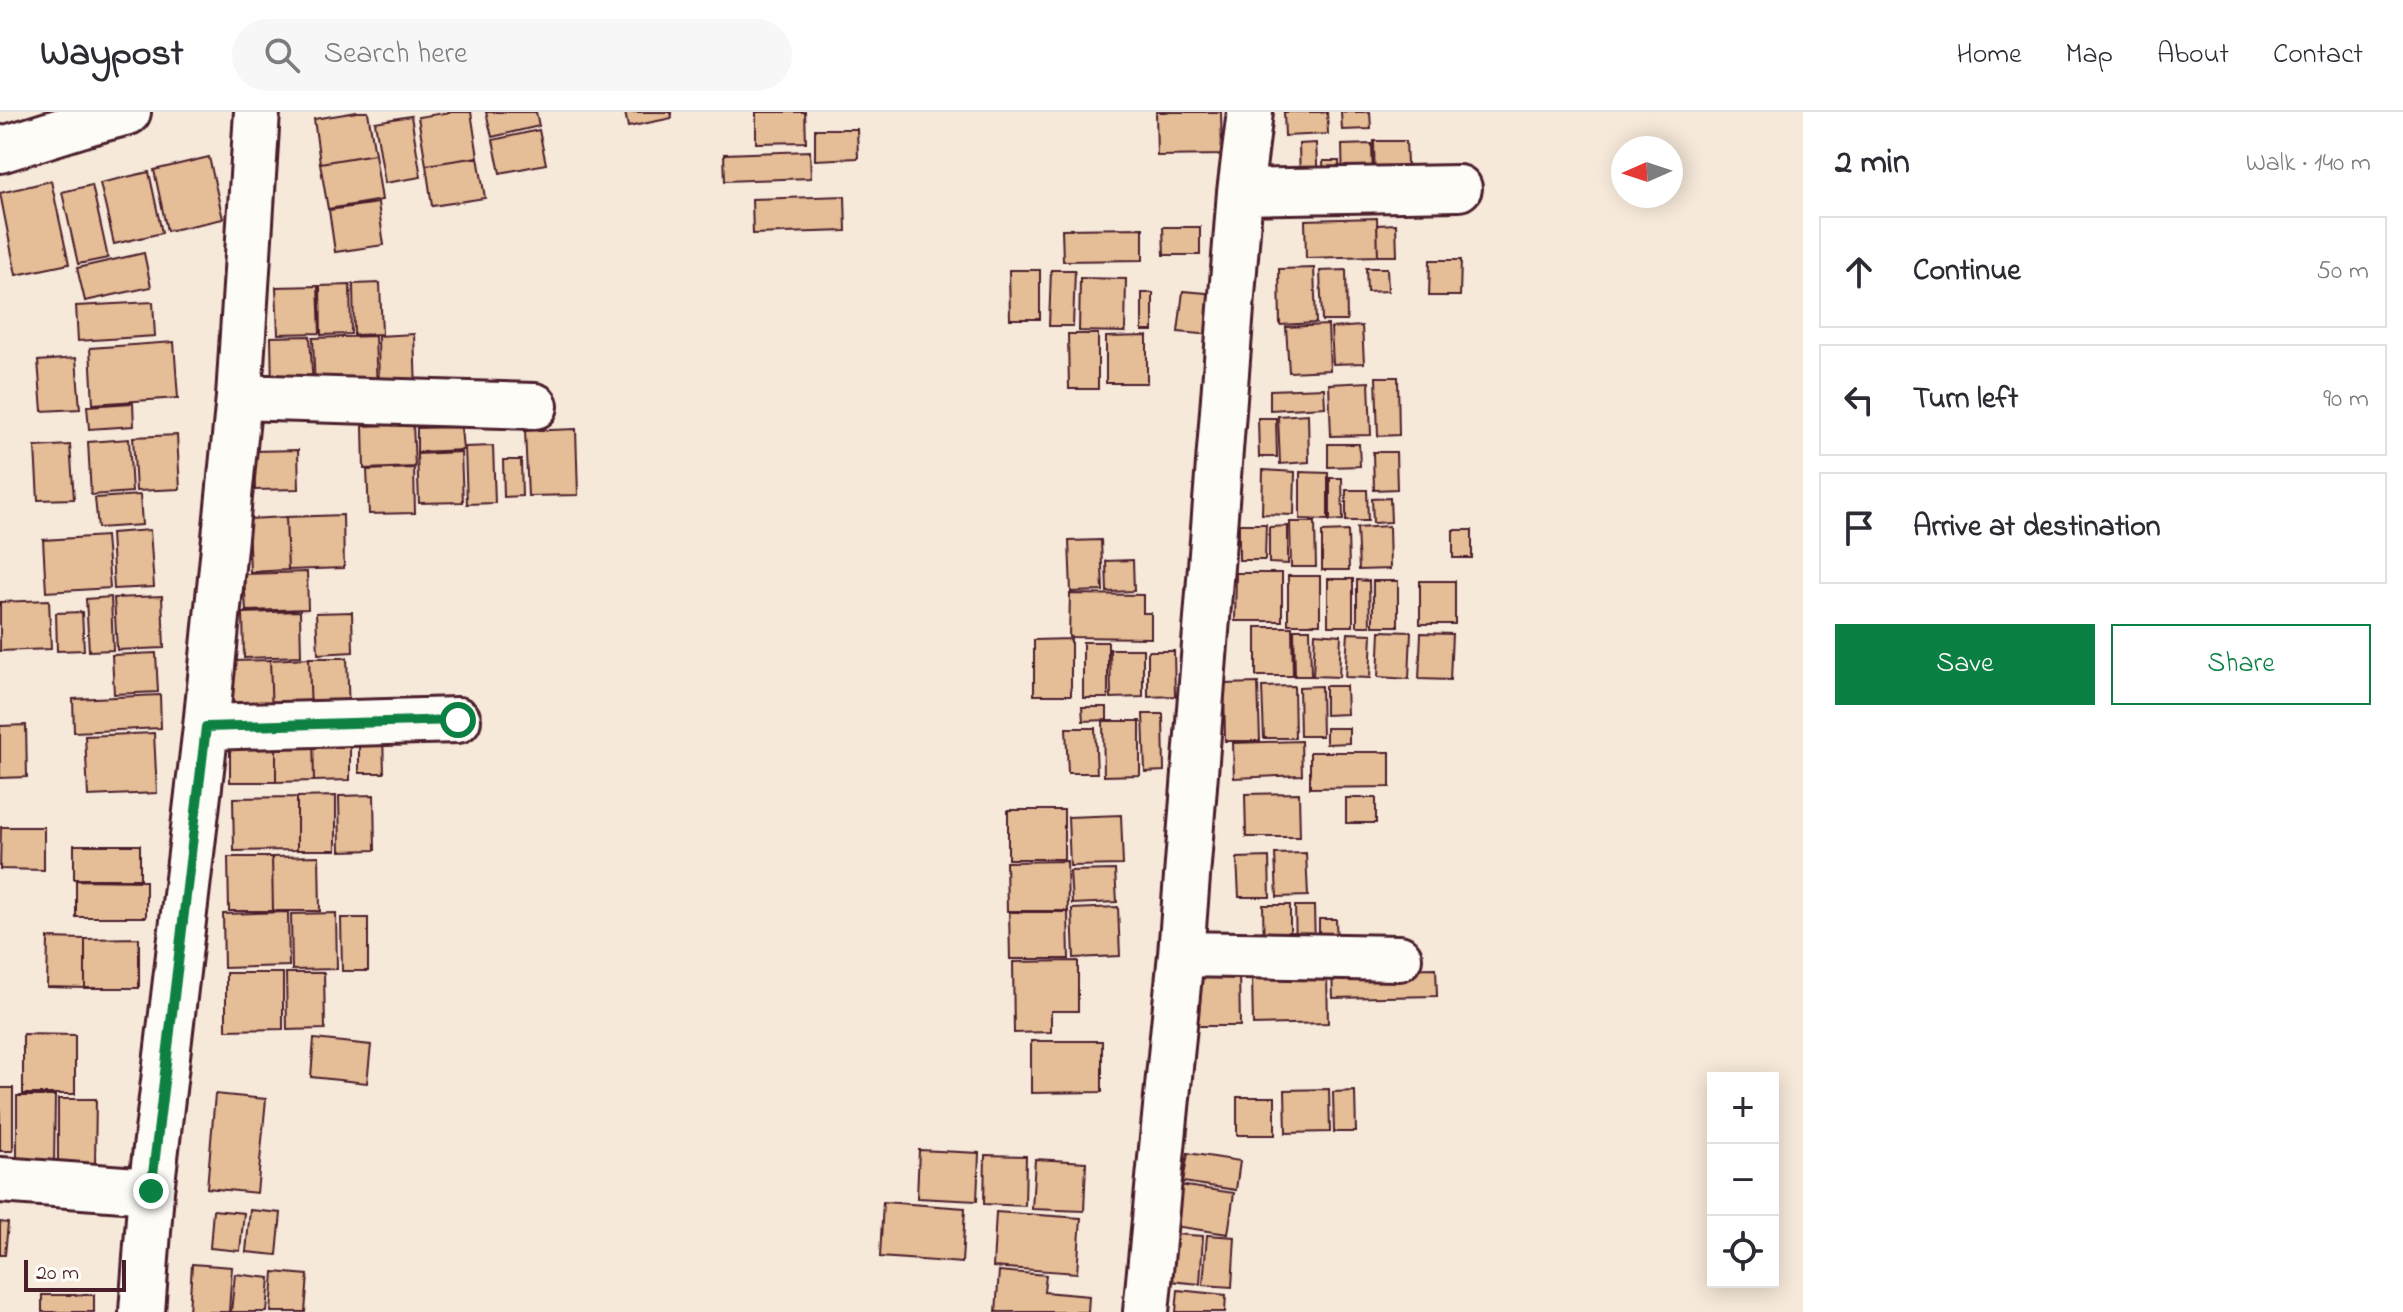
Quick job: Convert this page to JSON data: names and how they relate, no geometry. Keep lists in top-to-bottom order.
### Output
{
  "scale_bar": "20 m",
  "north": "left",
  "page": {
    "header": "Waypost",
    "search": "Search here",
    "nav": [
      "Home",
      "Map",
      "About",
      "Contact"
    ],
    "heading": ["2 min", "Walk · 140 m"],
    "list": [
      ["Continue", "50 m"],
      ["Turn left", "90 m"],
      "Arrive at destination"
    ],
    "buttons": ["Save", "Share"],
    "map_buttons": ["+", "−"],
    "scale": "20 m"
  }
}
